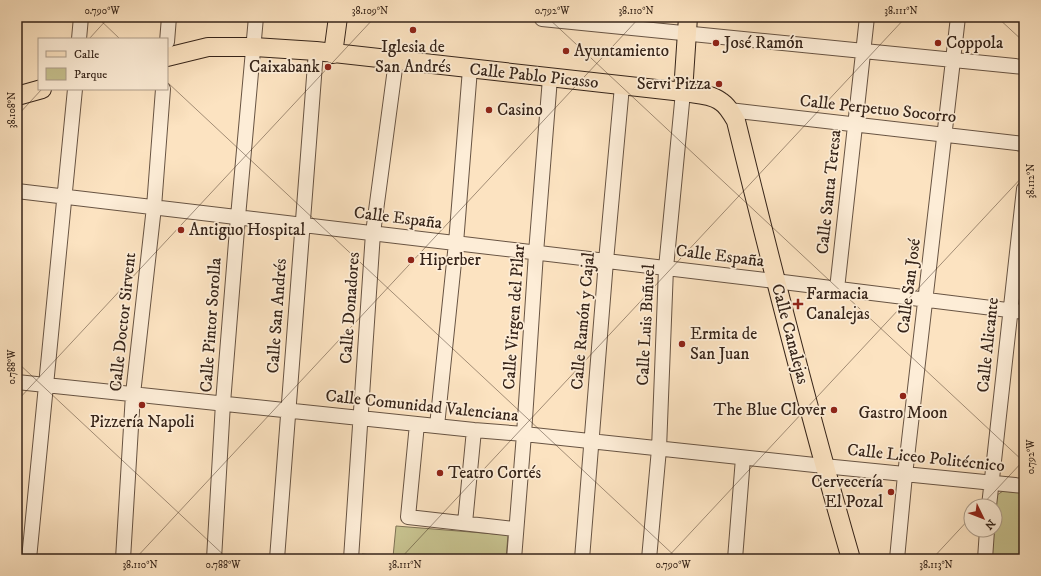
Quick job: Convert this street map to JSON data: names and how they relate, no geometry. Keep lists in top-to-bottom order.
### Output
{
  "streets": {
    "main road": ["Calle Pablo Picasso", "Calle Canalejas"],
    "street": [
      "Calle Perpetuo Socorro",
      "Calle Santa Teresa",
      "Calle España",
      "Calle San José",
      "Calle Donadores",
      "Calle San Andrés",
      "Calle Virgen del Pilar",
      "Calle Ramón y Cajal",
      "Calle Doctor Sirvent",
      "Calle Pintor Sorolla",
      "Calle Luis Buñuel",
      "Calle Alicante",
      "Calle Comunidad Valenciana",
      "Calle Liceo Politécnico"
    ]
  },
  "crossings": [
    ["Calle Pablo Picasso", "Calle Perpetuo Socorro"],
    ["Calle Pablo Picasso", "Calle Donadores"],
    ["Calle Pablo Picasso", "Calle San Andrés"],
    ["Calle Pablo Picasso", "Calle Virgen del Pilar"],
    ["Calle Pablo Picasso", "Calle Ramón y Cajal"],
    ["Calle Pablo Picasso", "Calle Pintor Sorolla"],
    ["Calle Pablo Picasso", "Calle Luis Buñuel"],
    ["Calle Pablo Picasso", "Calle Canalejas"],
    ["Calle Perpetuo Socorro", "Calle Santa Teresa"],
    ["Calle Perpetuo Socorro", "Calle San José"],
    ["Calle Perpetuo Socorro", "Calle Canalejas"],
    ["Calle Santa Teresa", "Calle España"],
    ["Calle España", "Calle San José"],
    ["Calle España", "Calle Donadores"],
    ["Calle España", "Calle San Andrés"],
    ["Calle España", "Calle Virgen del Pilar"],
    ["Calle España", "Calle Ramón y Cajal"],
    ["Calle España", "Calle Doctor Sirvent"],
    ["Calle España", "Calle Pintor Sorolla"],
    ["Calle España", "Calle Luis Buñuel"],
    ["Calle España", "Calle Canalejas"],
    ["Calle España", "Calle Alicante"],
    ["Calle San José", "Calle Liceo Politécnico"],
    ["Calle Donadores", "Calle Comunidad Valenciana"],
    ["Calle San Andrés", "Calle Comunidad Valenciana"],
    ["Calle Virgen del Pilar", "Calle Comunidad Valenciana"],
    ["Calle Ramón y Cajal", "Calle Comunidad Valenciana"],
    ["Calle Doctor Sirvent", "Calle Comunidad Valenciana"],
    ["Calle Pintor Sorolla", "Calle Comunidad Valenciana"],
    ["Calle Luis Buñuel", "Calle Comunidad Valenciana"],
    ["Calle Canalejas", "Calle Comunidad Valenciana"],
    ["Calle Canalejas", "Calle Liceo Politécnico"],
    ["Calle Alicante", "Calle Liceo Politécnico"],
    ["Calle Comunidad Valenciana", "Calle Liceo Politécnico"]
  ],
  "places": {
    "other": [
      "Iglesia de San Andrés",
      "José Ramón",
      "Coppola",
      "Ayuntamiento",
      "Caixabank",
      "Servi Pizza",
      "Casino",
      "Antiguo Hospital",
      "Hiperber",
      "Ermita de San Juan",
      "Gastro Moon",
      "Pizzería Napoli",
      "The Blue Clover",
      "Teatro Cortés",
      "Cervecería El Pozal"
    ],
    "health": ["Farmacia Canalejas"]
  },
  "legend": ["Calle", "Parque"],
  "north": "bottom right",
  "coordinates": [
    "0.790°W",
    "38.109°N",
    "0.792°W",
    "38.110°N",
    "38.111°N",
    "38.108°N",
    "38.112°N",
    "0.788°W",
    "38.113°N"
  ]
}
